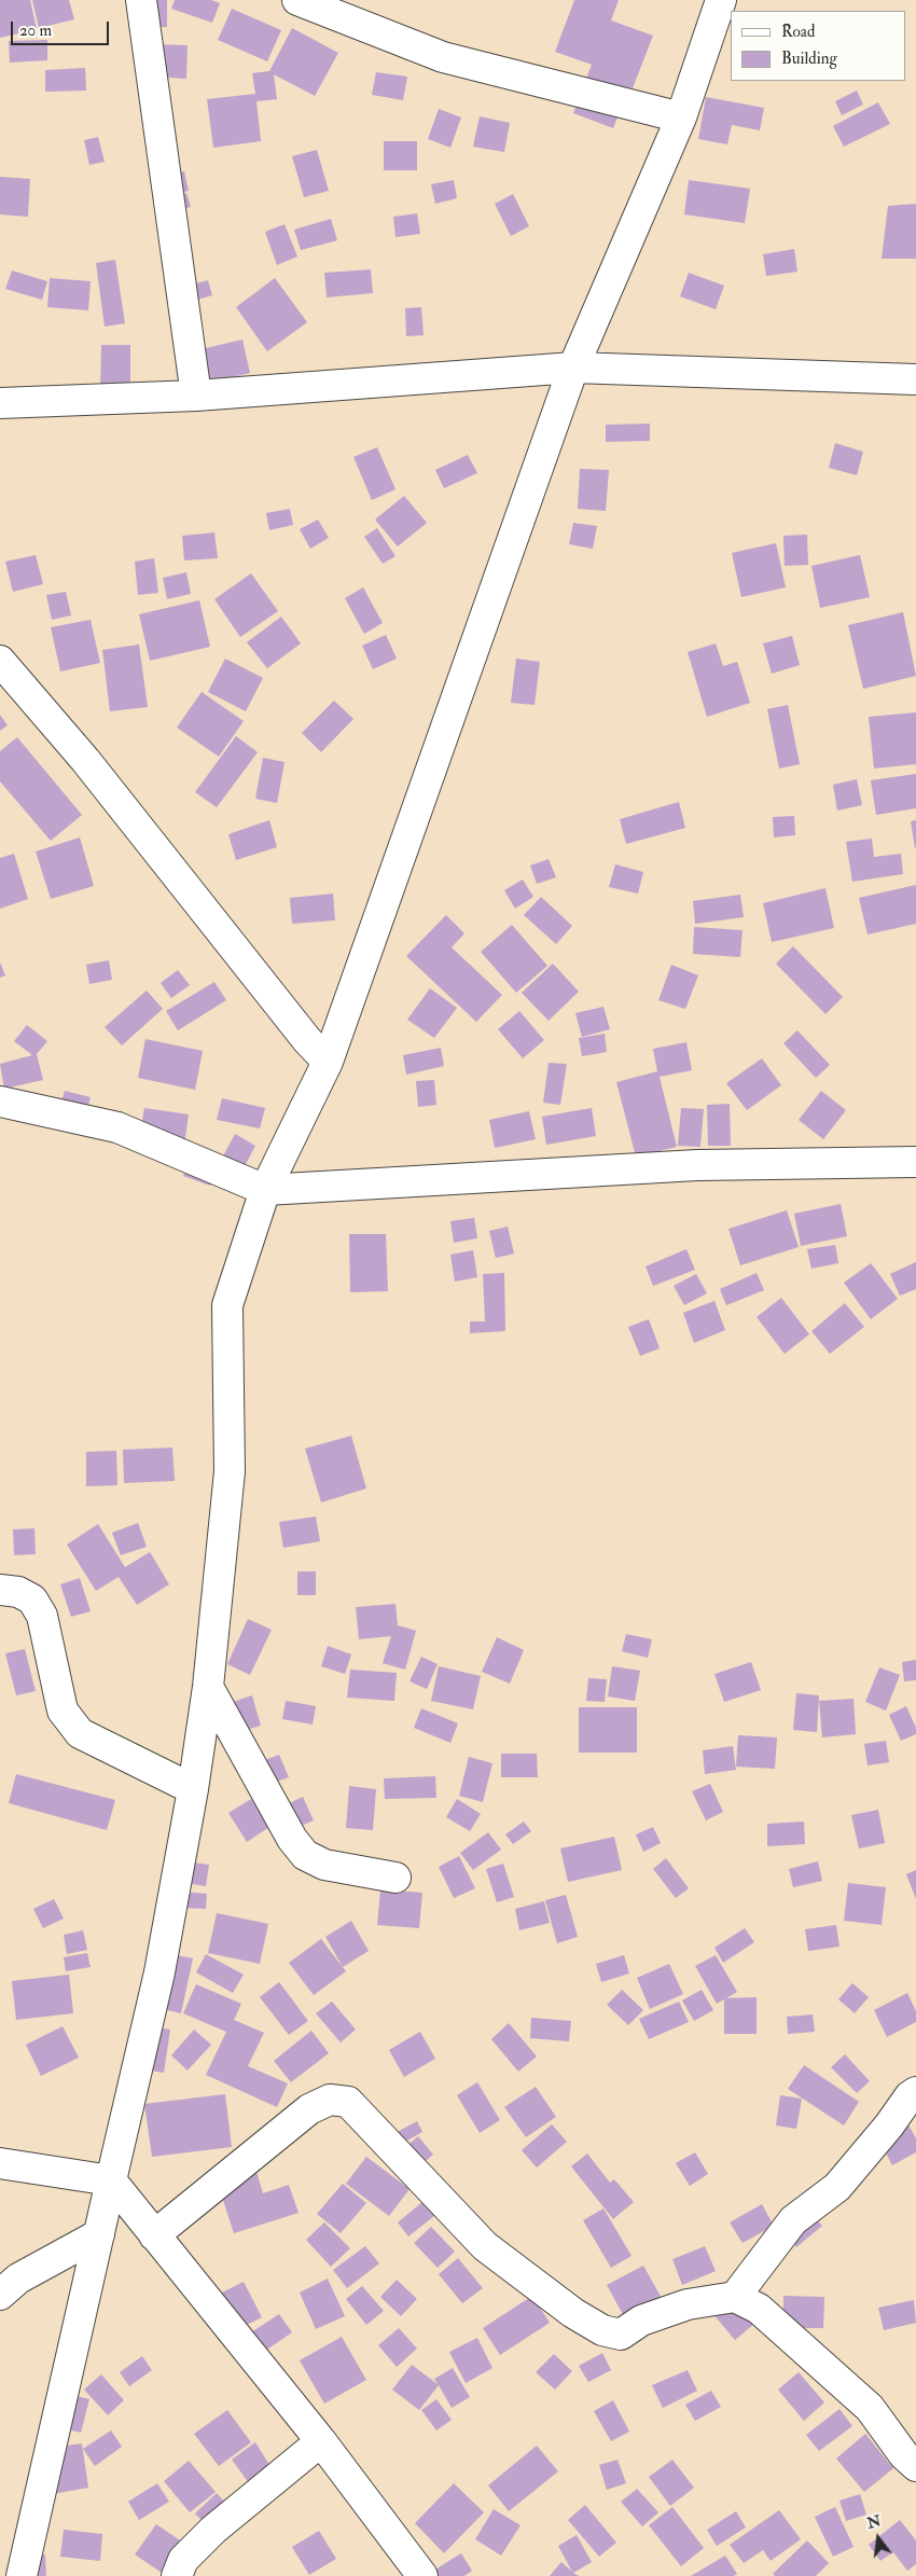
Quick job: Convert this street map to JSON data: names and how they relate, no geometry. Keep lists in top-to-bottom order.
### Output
{
  "legend": ["Road", "Building"],
  "scale_bar": "20 m",
  "north": "top"
}
